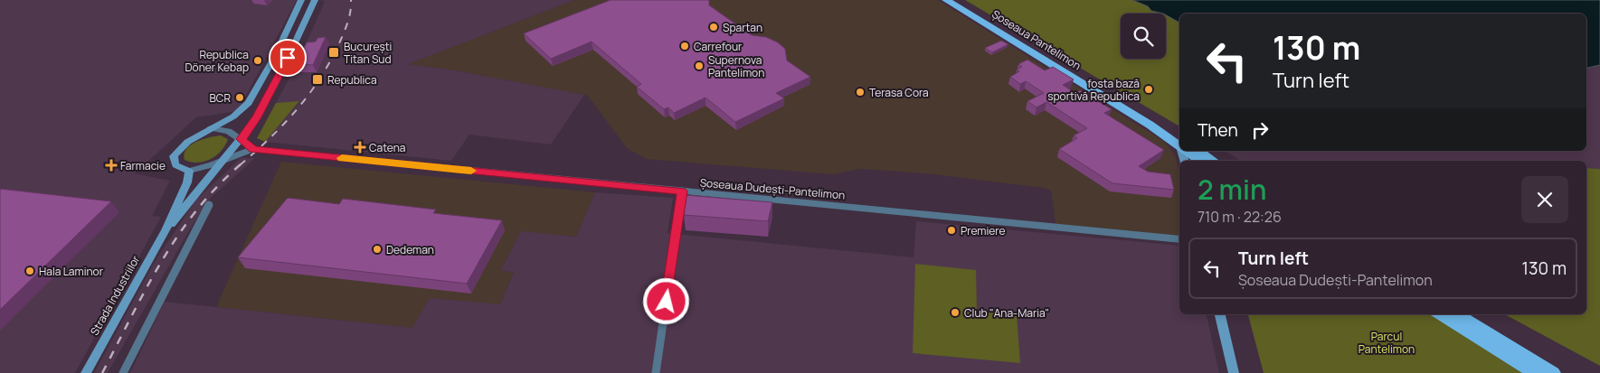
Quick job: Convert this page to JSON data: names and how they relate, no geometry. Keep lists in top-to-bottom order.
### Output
{
  "streets": {
    "main road": ["Șoseaua Pantelimon", "Strada Industriilor"],
    "street": ["Șoseaua Dudești-Pantelimon"]
  },
  "crossings": [
    ["Șoseaua Dudești-Pantelimon", "Strada Industriilor"]
  ],
  "parks": ["Parcul Pantelimon"],
  "places": {
    "other": [
      "Spartan",
      "Carrefour",
      "Republica Döner Kebap",
      "Supernova Pantelimon",
      "fosta bază sportivă Republica",
      "Terasa Cora",
      "BCR",
      "Premiere",
      "Dedeman",
      "Hala Laminor",
      "Club \"Ana-Maria\""
    ],
    "transit": ["București Titan Sud", "Republica"],
    "health": ["Catena", "Farmacie"]
  },
  "page": {
    "turn": ["130 m", "Turn left"],
    "then": "Then",
    "heading": ["2 min", "710 m · 22:26"],
    "list": [
      {
        "name": "Turn left",
        "note": "Șoseaua Dudești-Pantelimon",
        "value": "130 m"
      }
    ]
  }
}
